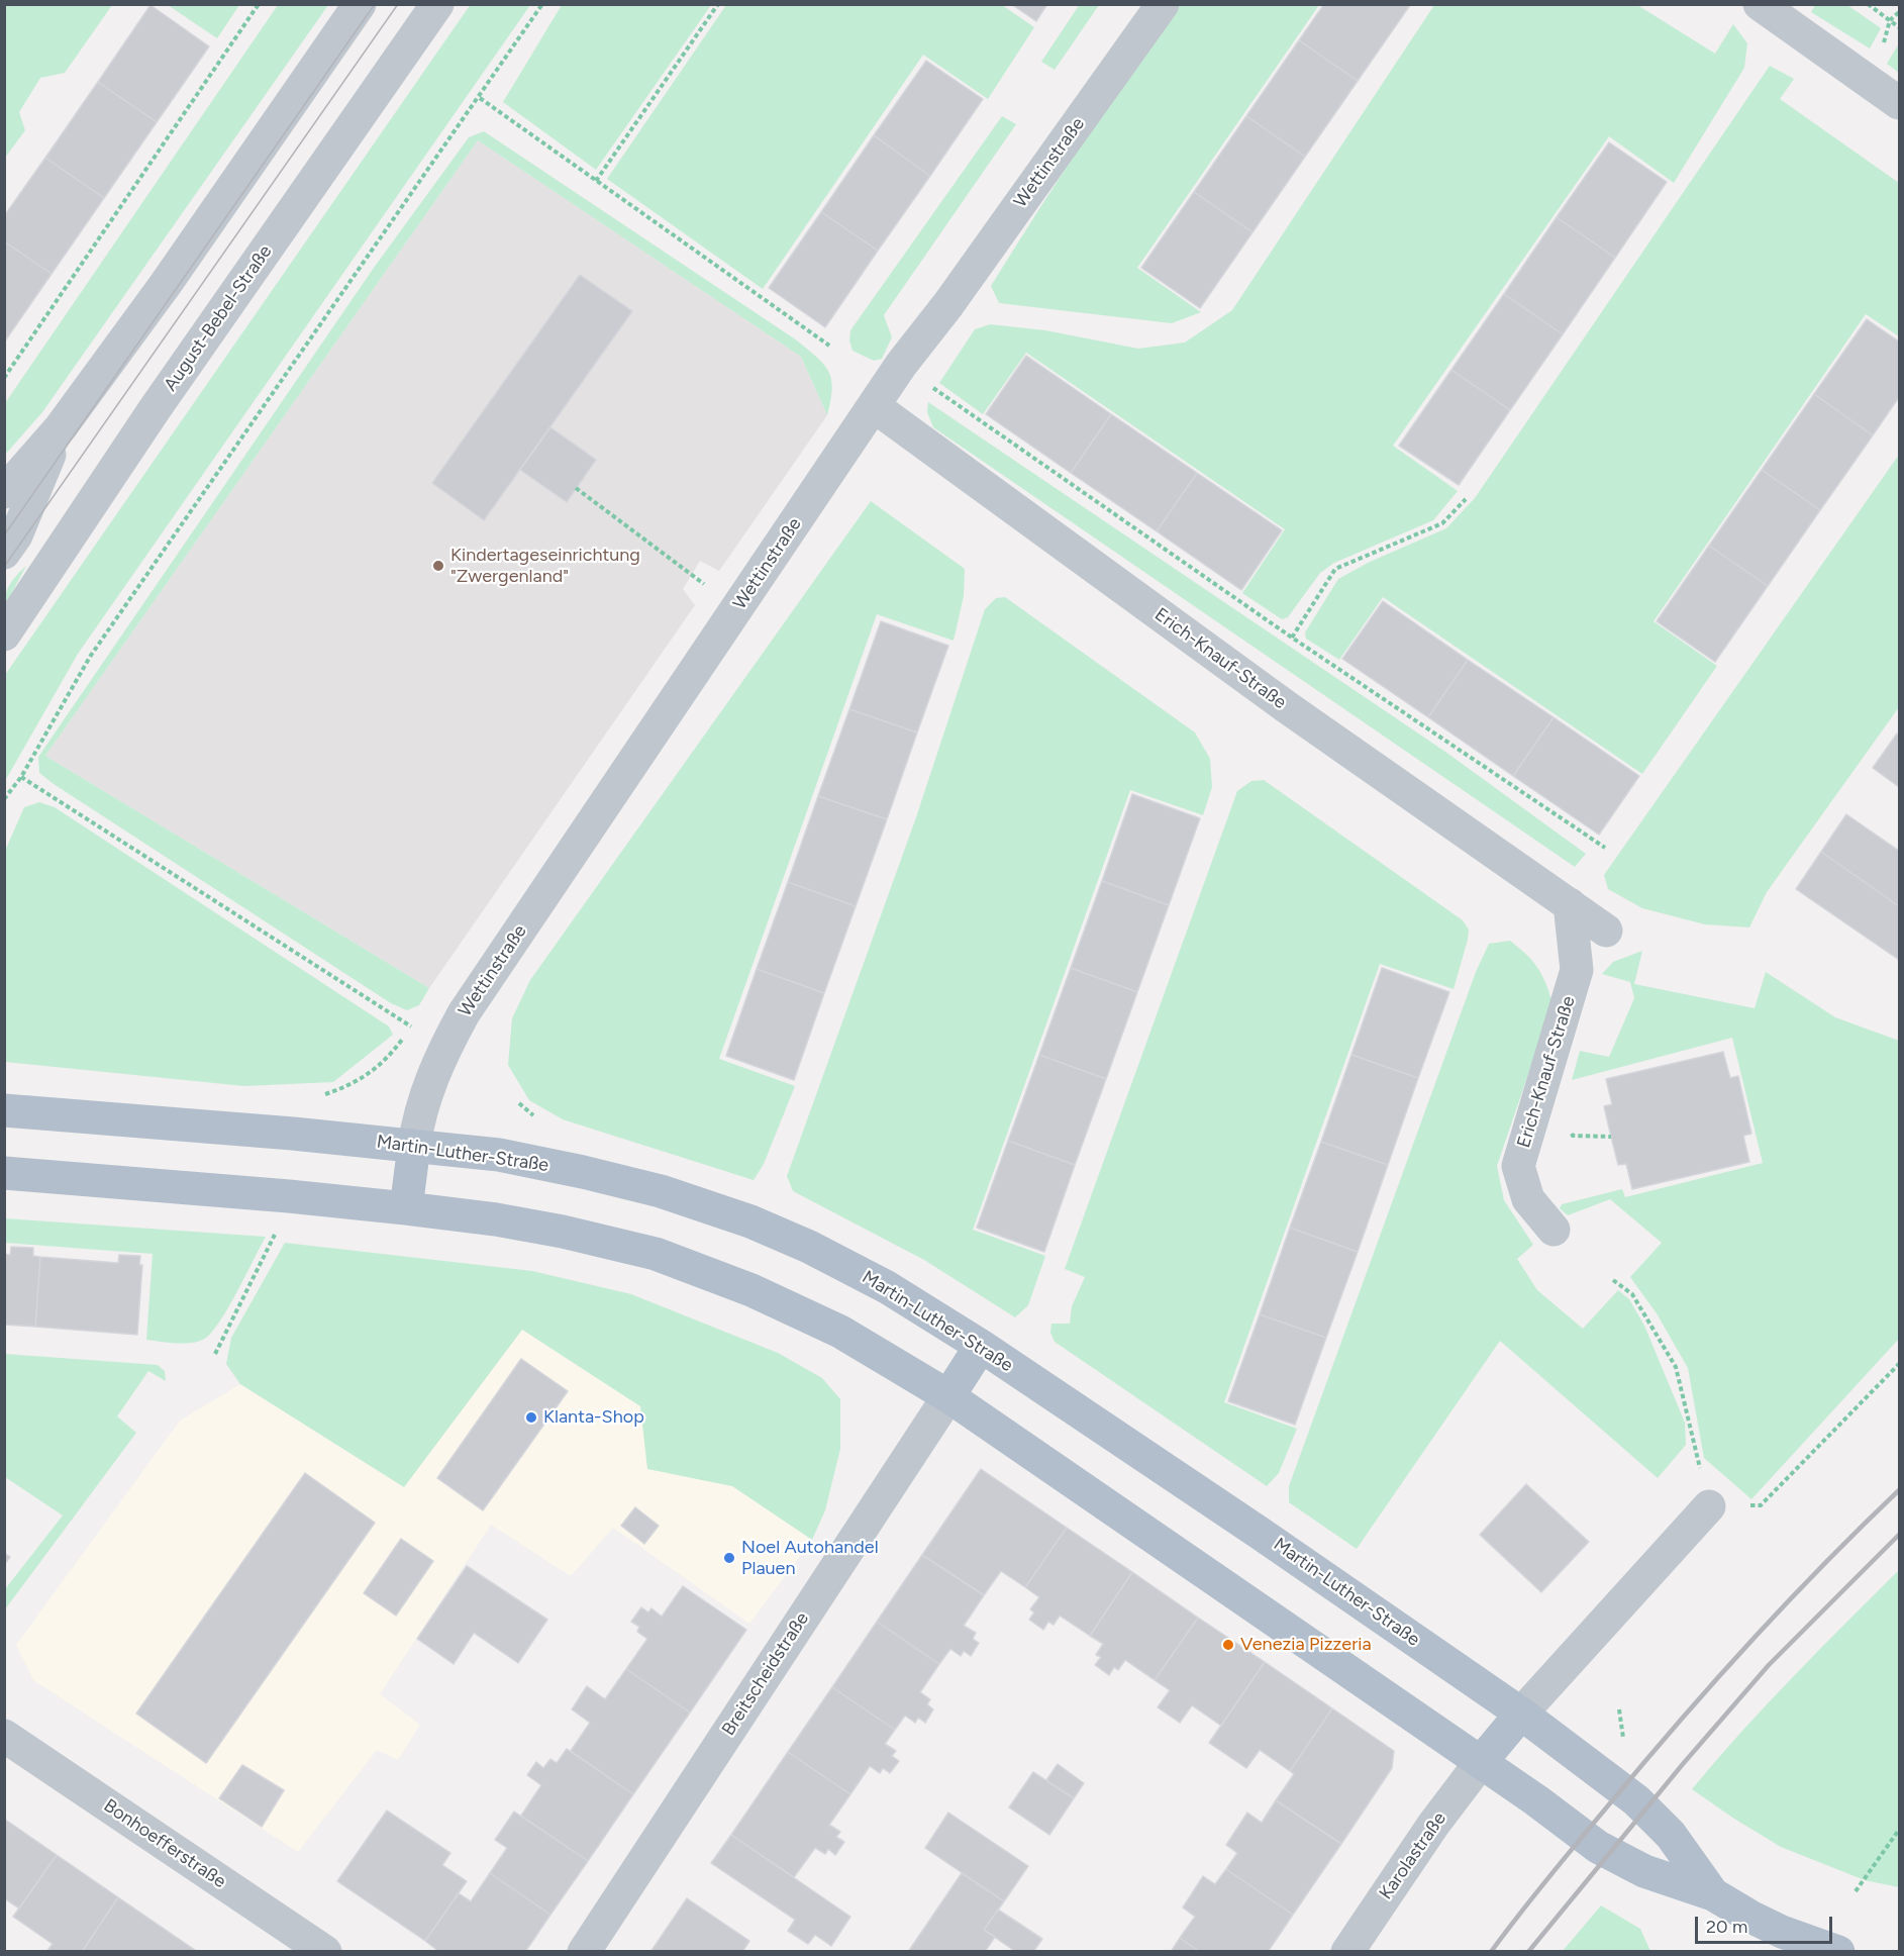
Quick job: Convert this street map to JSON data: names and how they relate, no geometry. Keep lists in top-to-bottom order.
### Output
{
  "streets": {
    "main road": ["Martin-Luther-Straße"],
    "street": [
      "Wettinstraße",
      "August-Bebel-Straße",
      "Erich-Knauf-Straße",
      "Breitscheidstraße",
      "Bonhoefferstraße",
      "Karolastraße"
    ]
  },
  "crossings": [
    ["Wettinstraße", "Erich-Knauf-Straße"],
    ["Wettinstraße", "Martin-Luther-Straße"],
    ["Martin-Luther-Straße", "Breitscheidstraße"],
    ["Martin-Luther-Straße", "Karolastraße"]
  ],
  "places": [
    "Kindertageseinrichtung \"Zwergenland\"",
    "Klanta-Shop",
    "Noel Autohandel Plauen",
    "Venezia Pizzeria"
  ],
  "scale_bar": "20 m"
}
